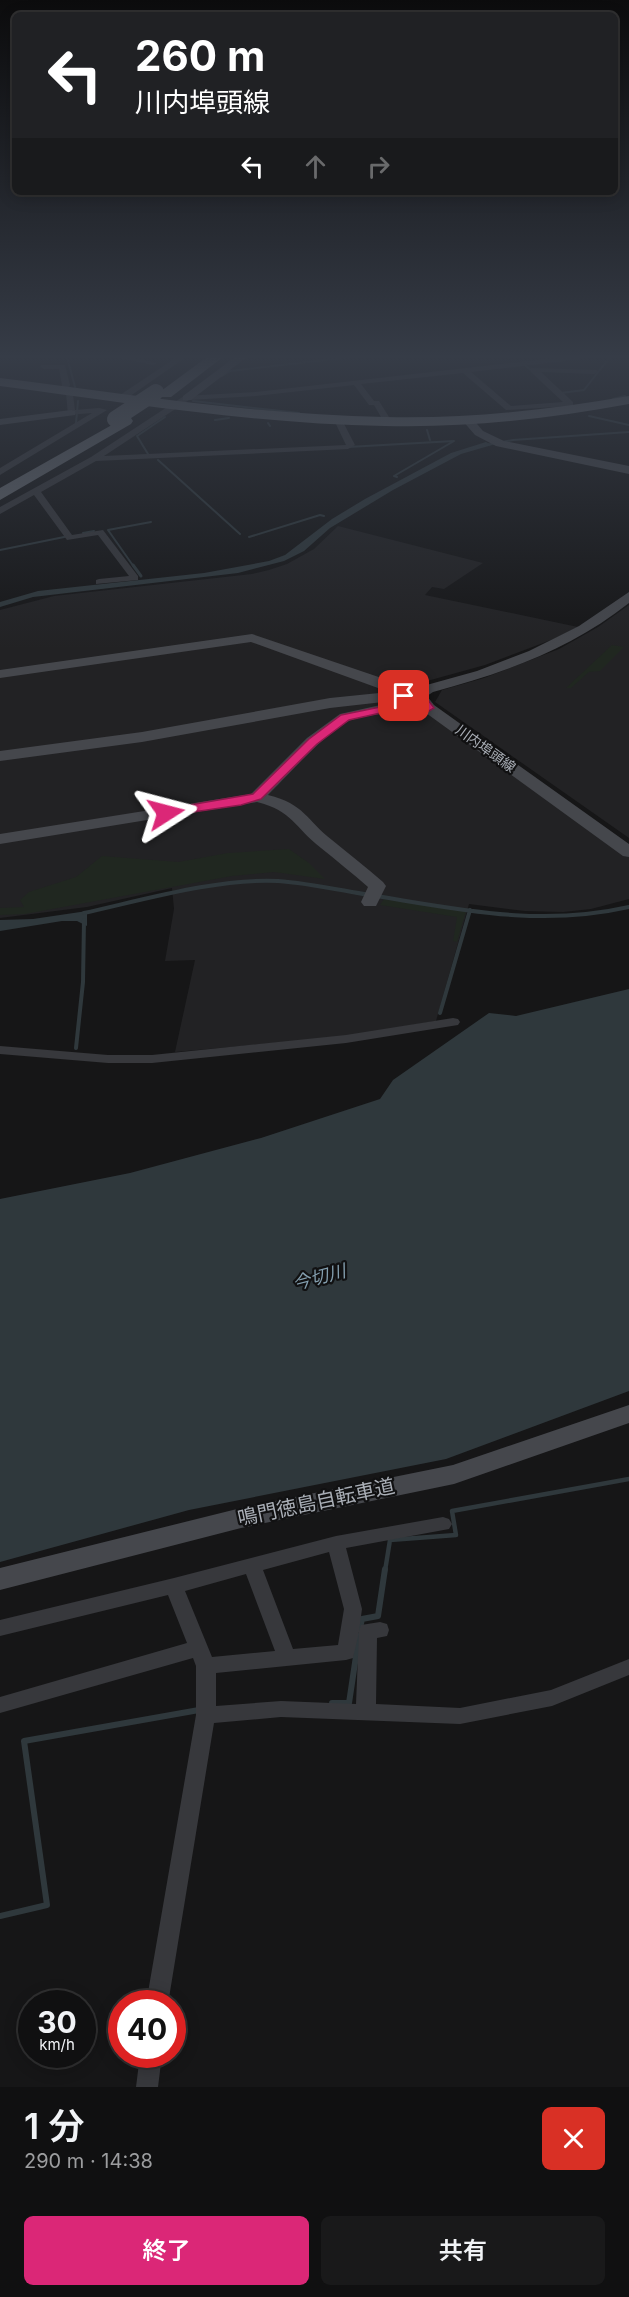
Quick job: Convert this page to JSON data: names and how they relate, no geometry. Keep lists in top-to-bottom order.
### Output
{
  "streets": {
    "street": ["川内埠頭線", "鳴門徳島自転車道"]
  },
  "water": ["今切川"],
  "page": {
    "turn": ["260 m", "川内埠頭線"],
    "speed": "30 km/h",
    "limit": "40",
    "heading": ["1 分", "290 m · 14:38"],
    "buttons": ["終了", "共有"]
  }
}
